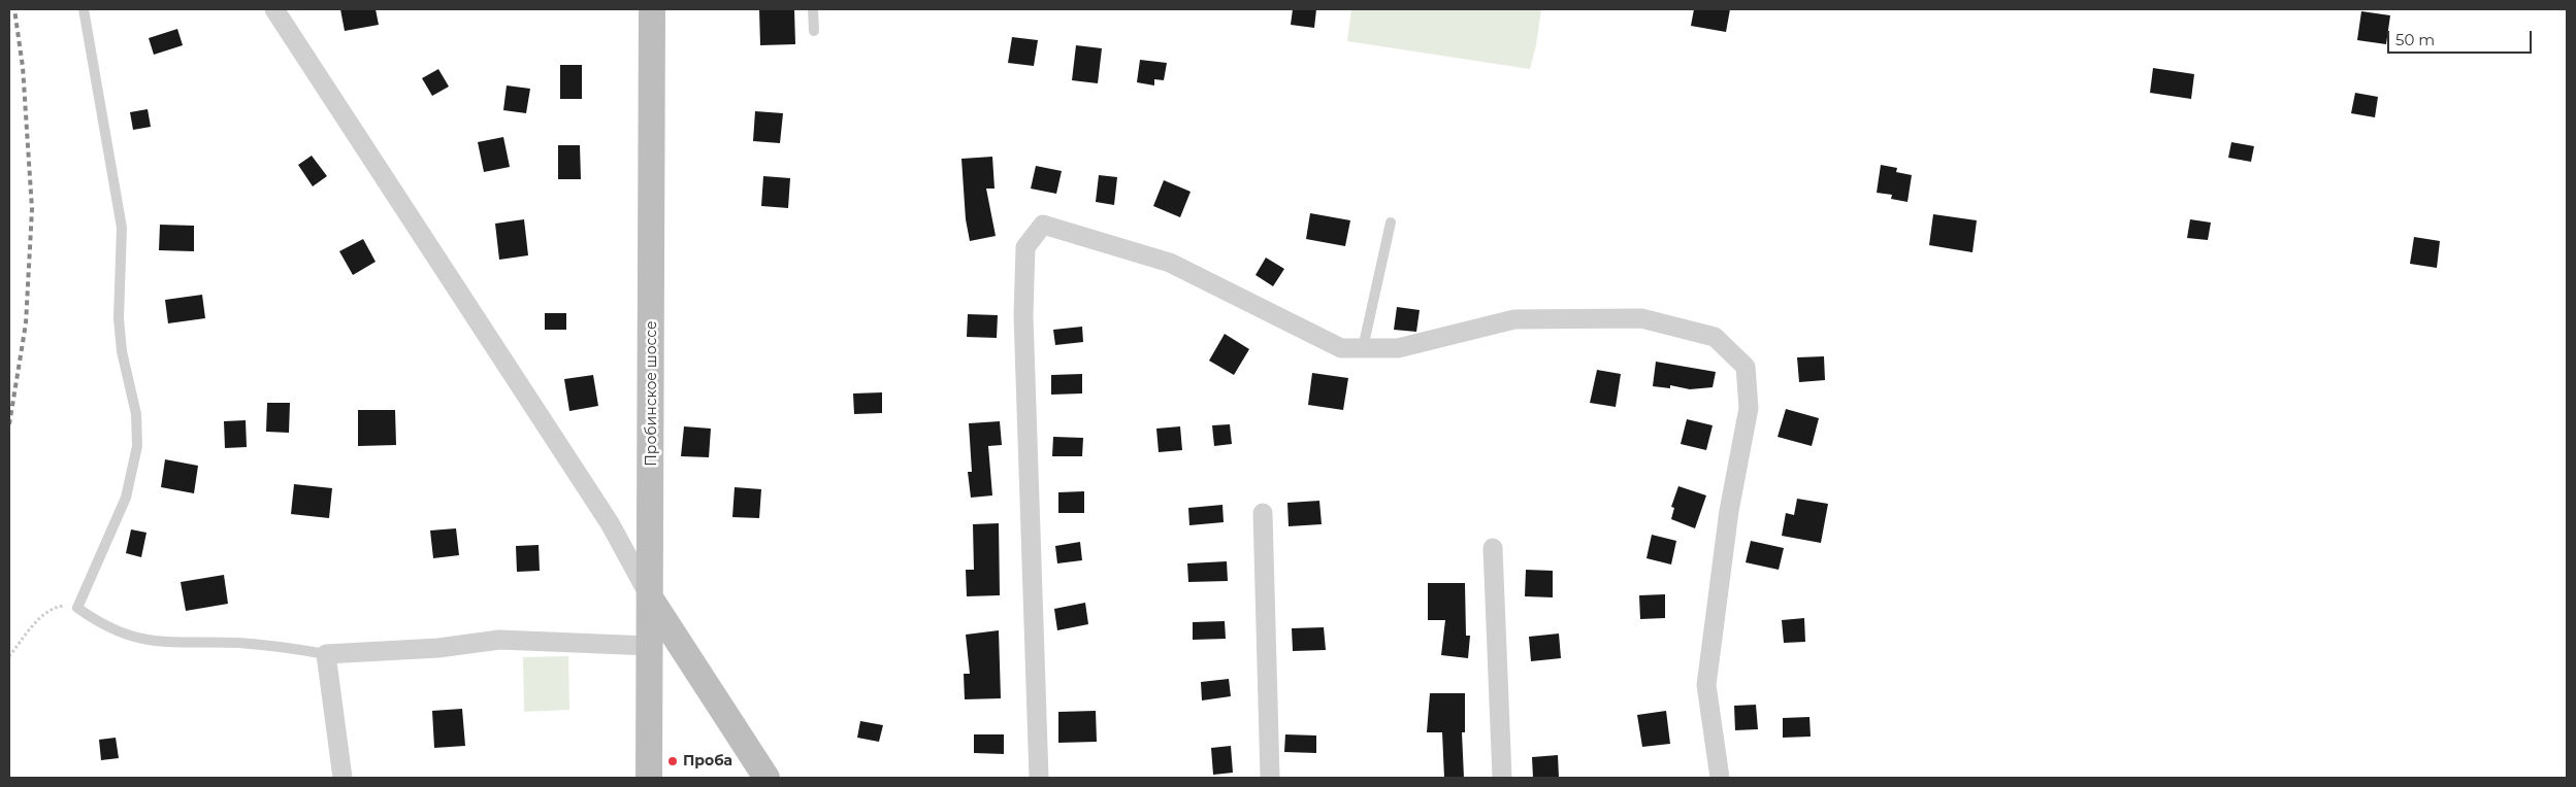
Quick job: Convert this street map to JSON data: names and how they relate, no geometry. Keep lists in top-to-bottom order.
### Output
{
  "streets": {
    "main road": ["Пробинское шоссе"]
  },
  "places": ["Проба"],
  "scale_bar": "50 m"
}
